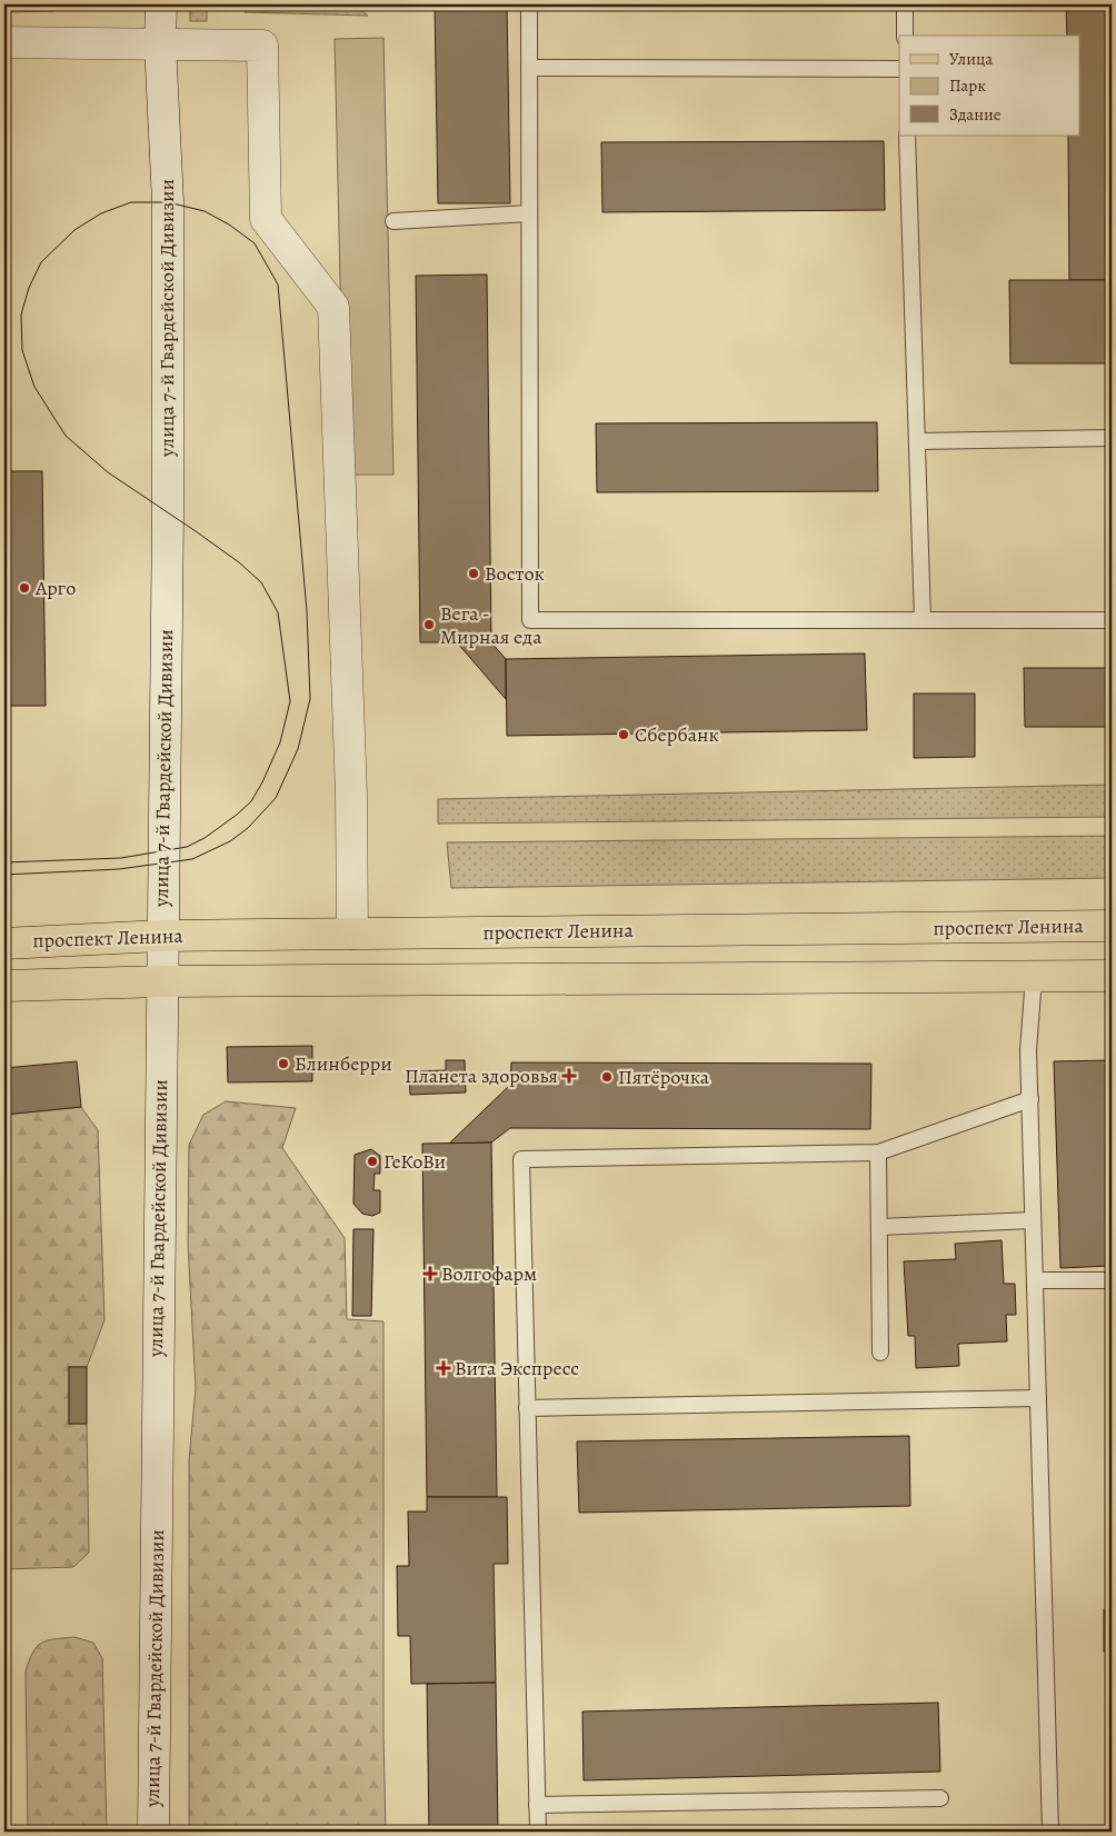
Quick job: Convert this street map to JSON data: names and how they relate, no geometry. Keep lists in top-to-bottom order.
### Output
{
  "streets": {
    "main road": ["улица 7-й Гвардейской Дивизии", "проспект Ленина"]
  },
  "crossings": [
    ["улица 7-й Гвардейской Дивизии", "проспект Ленина"]
  ],
  "places": {
    "other": [
      "Восток",
      "Арго",
      "Вега - Мирная еда",
      "Сбербанк",
      "Блинберри",
      "Пятёрочка",
      "ГеКоВи"
    ],
    "health": ["Планета здоровья", "Волгофарм", "Вита Экспресс"]
  },
  "legend": ["Улица", "Парк", "Здание"]
}
